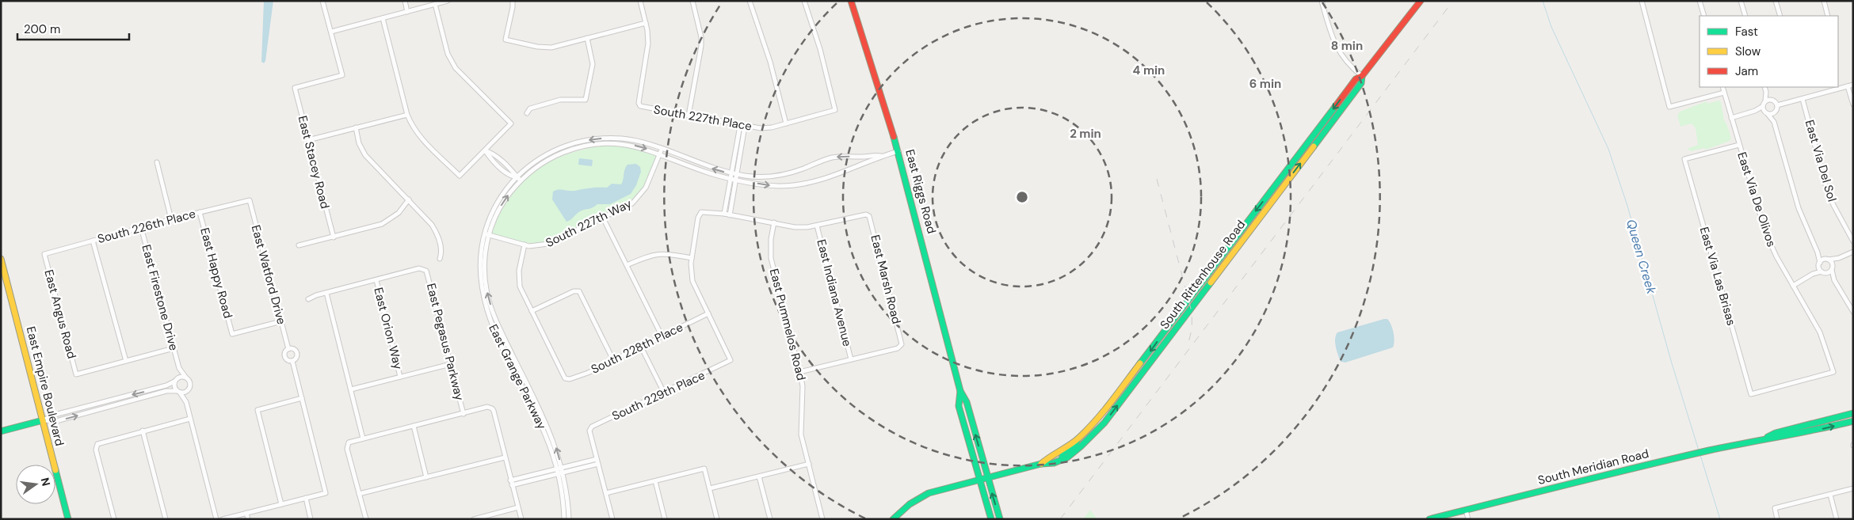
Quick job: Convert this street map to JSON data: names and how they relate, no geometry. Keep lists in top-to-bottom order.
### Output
{
  "streets": {
    "main road": [
      "East Riggs Road",
      "South Rittenhouse Road",
      "East Empire Boulevard",
      "South Meridian Road"
    ],
    "street": [
      "South 227th Place",
      "East Via Del Sol",
      "East Stacey Road",
      "East Via De Olivos",
      "South 227th Way",
      "South 226th Place",
      "East Happy Road",
      "East Watford Drive",
      "East Via Las Brisas",
      "East Marsh Road",
      "East Indiana Avenue",
      "East Firestone Drive",
      "East Angus Road",
      "East Pummelos Road",
      "East Orion Way",
      "East Pegasus Parkway",
      "South 228th Place",
      "East Grange Parkway",
      "South 229th Place"
    ]
  },
  "crossings": [
    ["East Riggs Road", "South Rittenhouse Road"],
    ["East Via De Olivos", "East Via Las Brisas"],
    ["South 227th Way", "East Grange Parkway"],
    ["South 226th Place", "East Happy Road"],
    ["South 226th Place", "East Watford Drive"],
    ["South 226th Place", "East Firestone Drive"],
    ["South 226th Place", "East Angus Road"],
    ["East Happy Road", "East Watford Drive"],
    ["East Marsh Road", "East Indiana Avenue"],
    ["East Orion Way", "East Pegasus Parkway"],
    ["South 228th Place", "South 229th Place"]
  ],
  "water": ["Queen Creek"],
  "legend": ["Fast", "Slow", "Jam"],
  "scale_bar": "200 m",
  "north": "right",
  "rings": [
    "8 min",
    "4 min",
    "6 min",
    "2 min"
  ]
}
